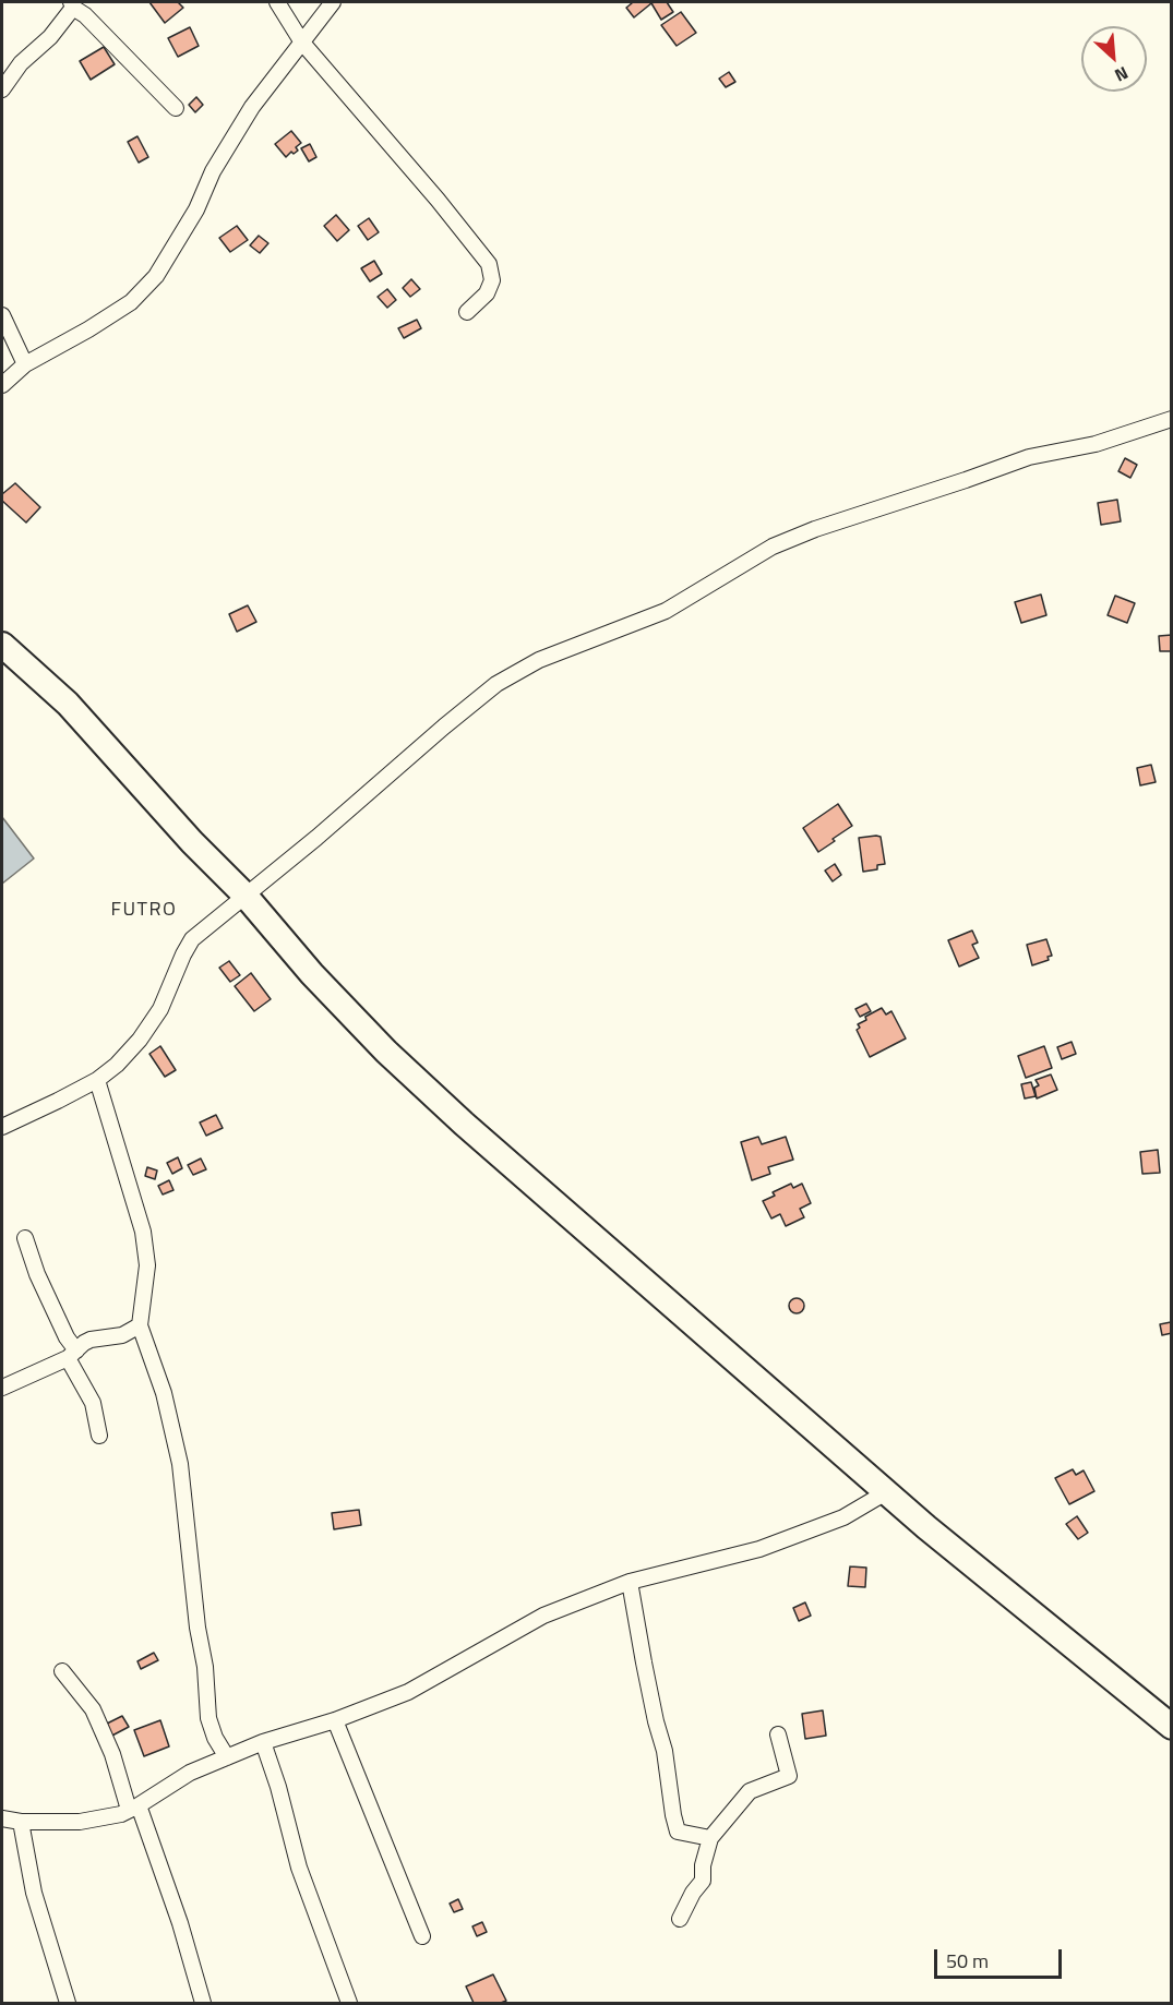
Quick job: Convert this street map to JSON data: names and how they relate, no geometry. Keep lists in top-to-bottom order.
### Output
{
  "districts": ["FUTRO"],
  "scale_bar": "50 m",
  "north": "bottom right"
}
